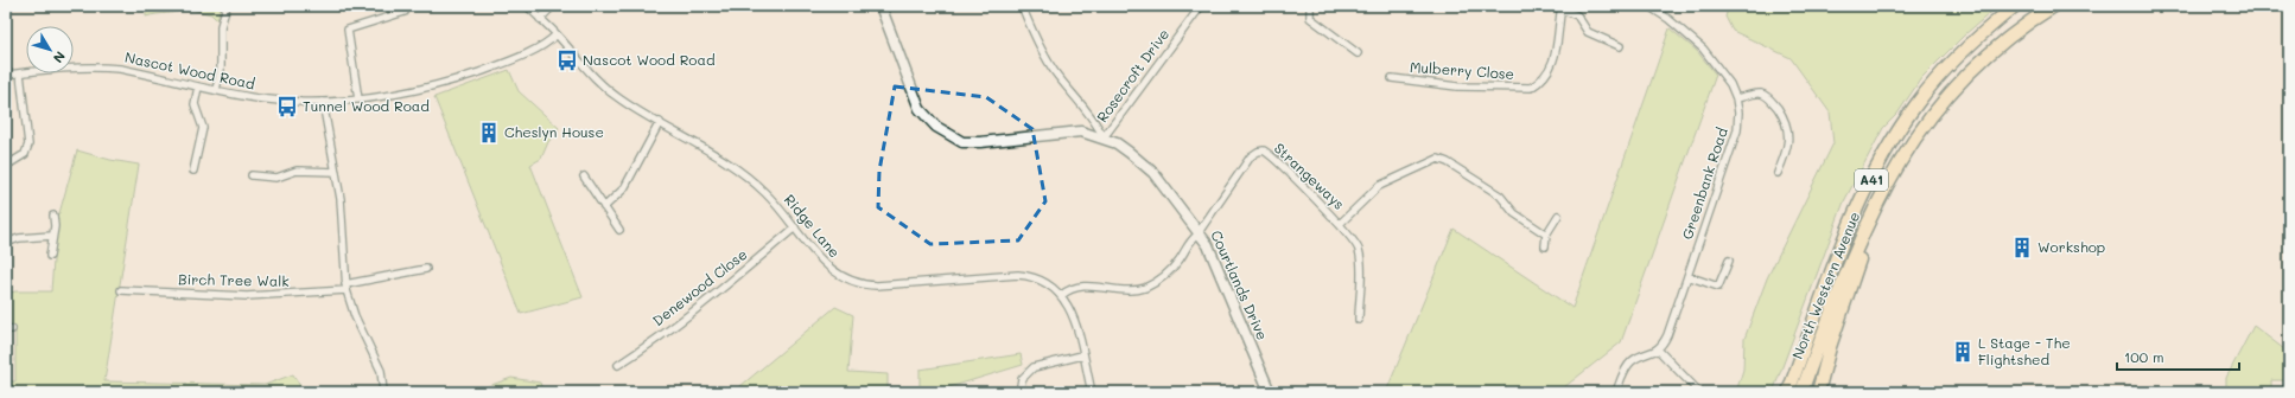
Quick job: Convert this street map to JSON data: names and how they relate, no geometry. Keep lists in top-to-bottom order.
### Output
{
  "streets": {
    "highway": ["A41", "North Western Avenue"],
    "street": [
      "Nascot Wood Road",
      "Mulberry Close",
      "Rosecroft Drive",
      "Strangeways",
      "Greenbank Road",
      "Ridge Lane",
      "Birch Tree Walk",
      "Courtlands Drive",
      "Denewood Close"
    ]
  },
  "crossings": [
    ["Nascot Wood Road", "Ridge Lane"],
    ["Rosecroft Drive", "Courtlands Drive"],
    ["Strangeways", "Courtlands Drive"],
    ["Ridge Lane", "Denewood Close"]
  ],
  "places": {
    "bus stop": ["Nascot Wood Road", "Tunnel Wood Road"],
    "building": ["Cheslyn House", "Workshop", "L Stage - The Flightshed"]
  },
  "scale_bar": "100 m",
  "north": "bottom right"
}
